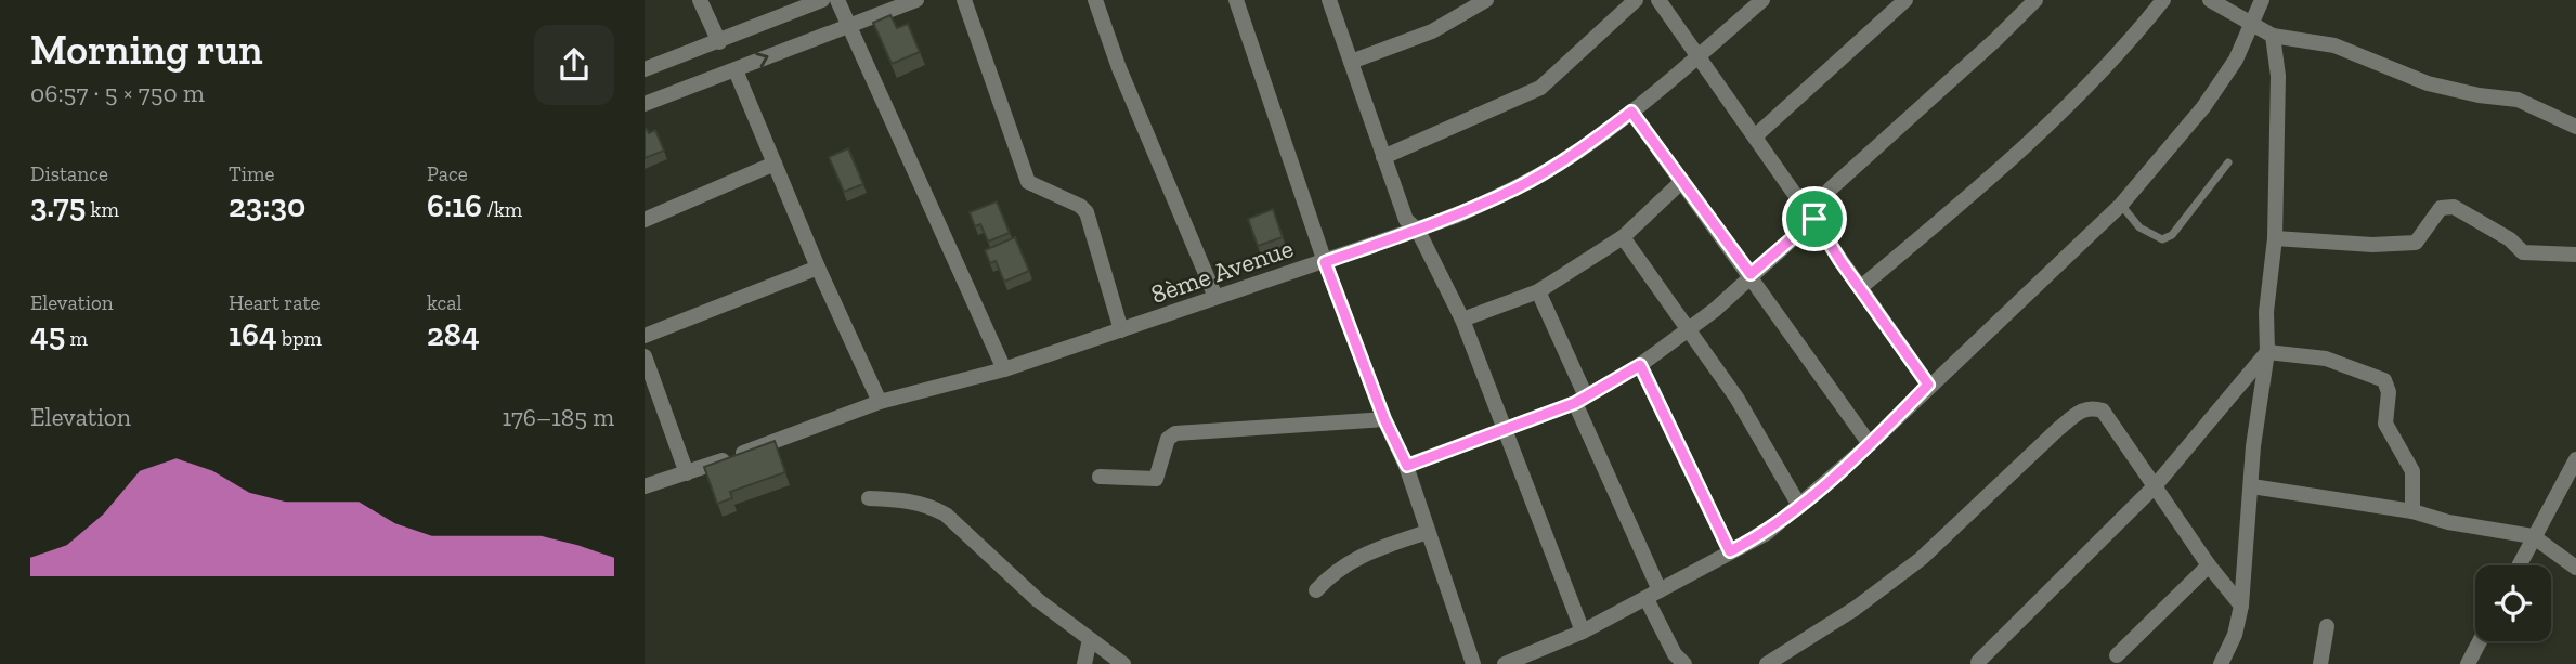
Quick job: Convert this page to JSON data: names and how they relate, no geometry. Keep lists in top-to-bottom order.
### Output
{
  "streets": {
    "street": ["8ème Avenue"]
  },
  "page": {
    "heading": ["Morning run", "06:57 · 5 × 750 m"],
    "stats": [
      ["Distance", "3.75 km"],
      ["Time", "23:30"],
      ["Pace", "6:16 /km"],
      ["Elevation", "45 m"],
      ["Heart rate", "164 bpm"],
      ["kcal", "284"]
    ],
    "chart": ["Elevation", "176–185 m"]
  }
}
